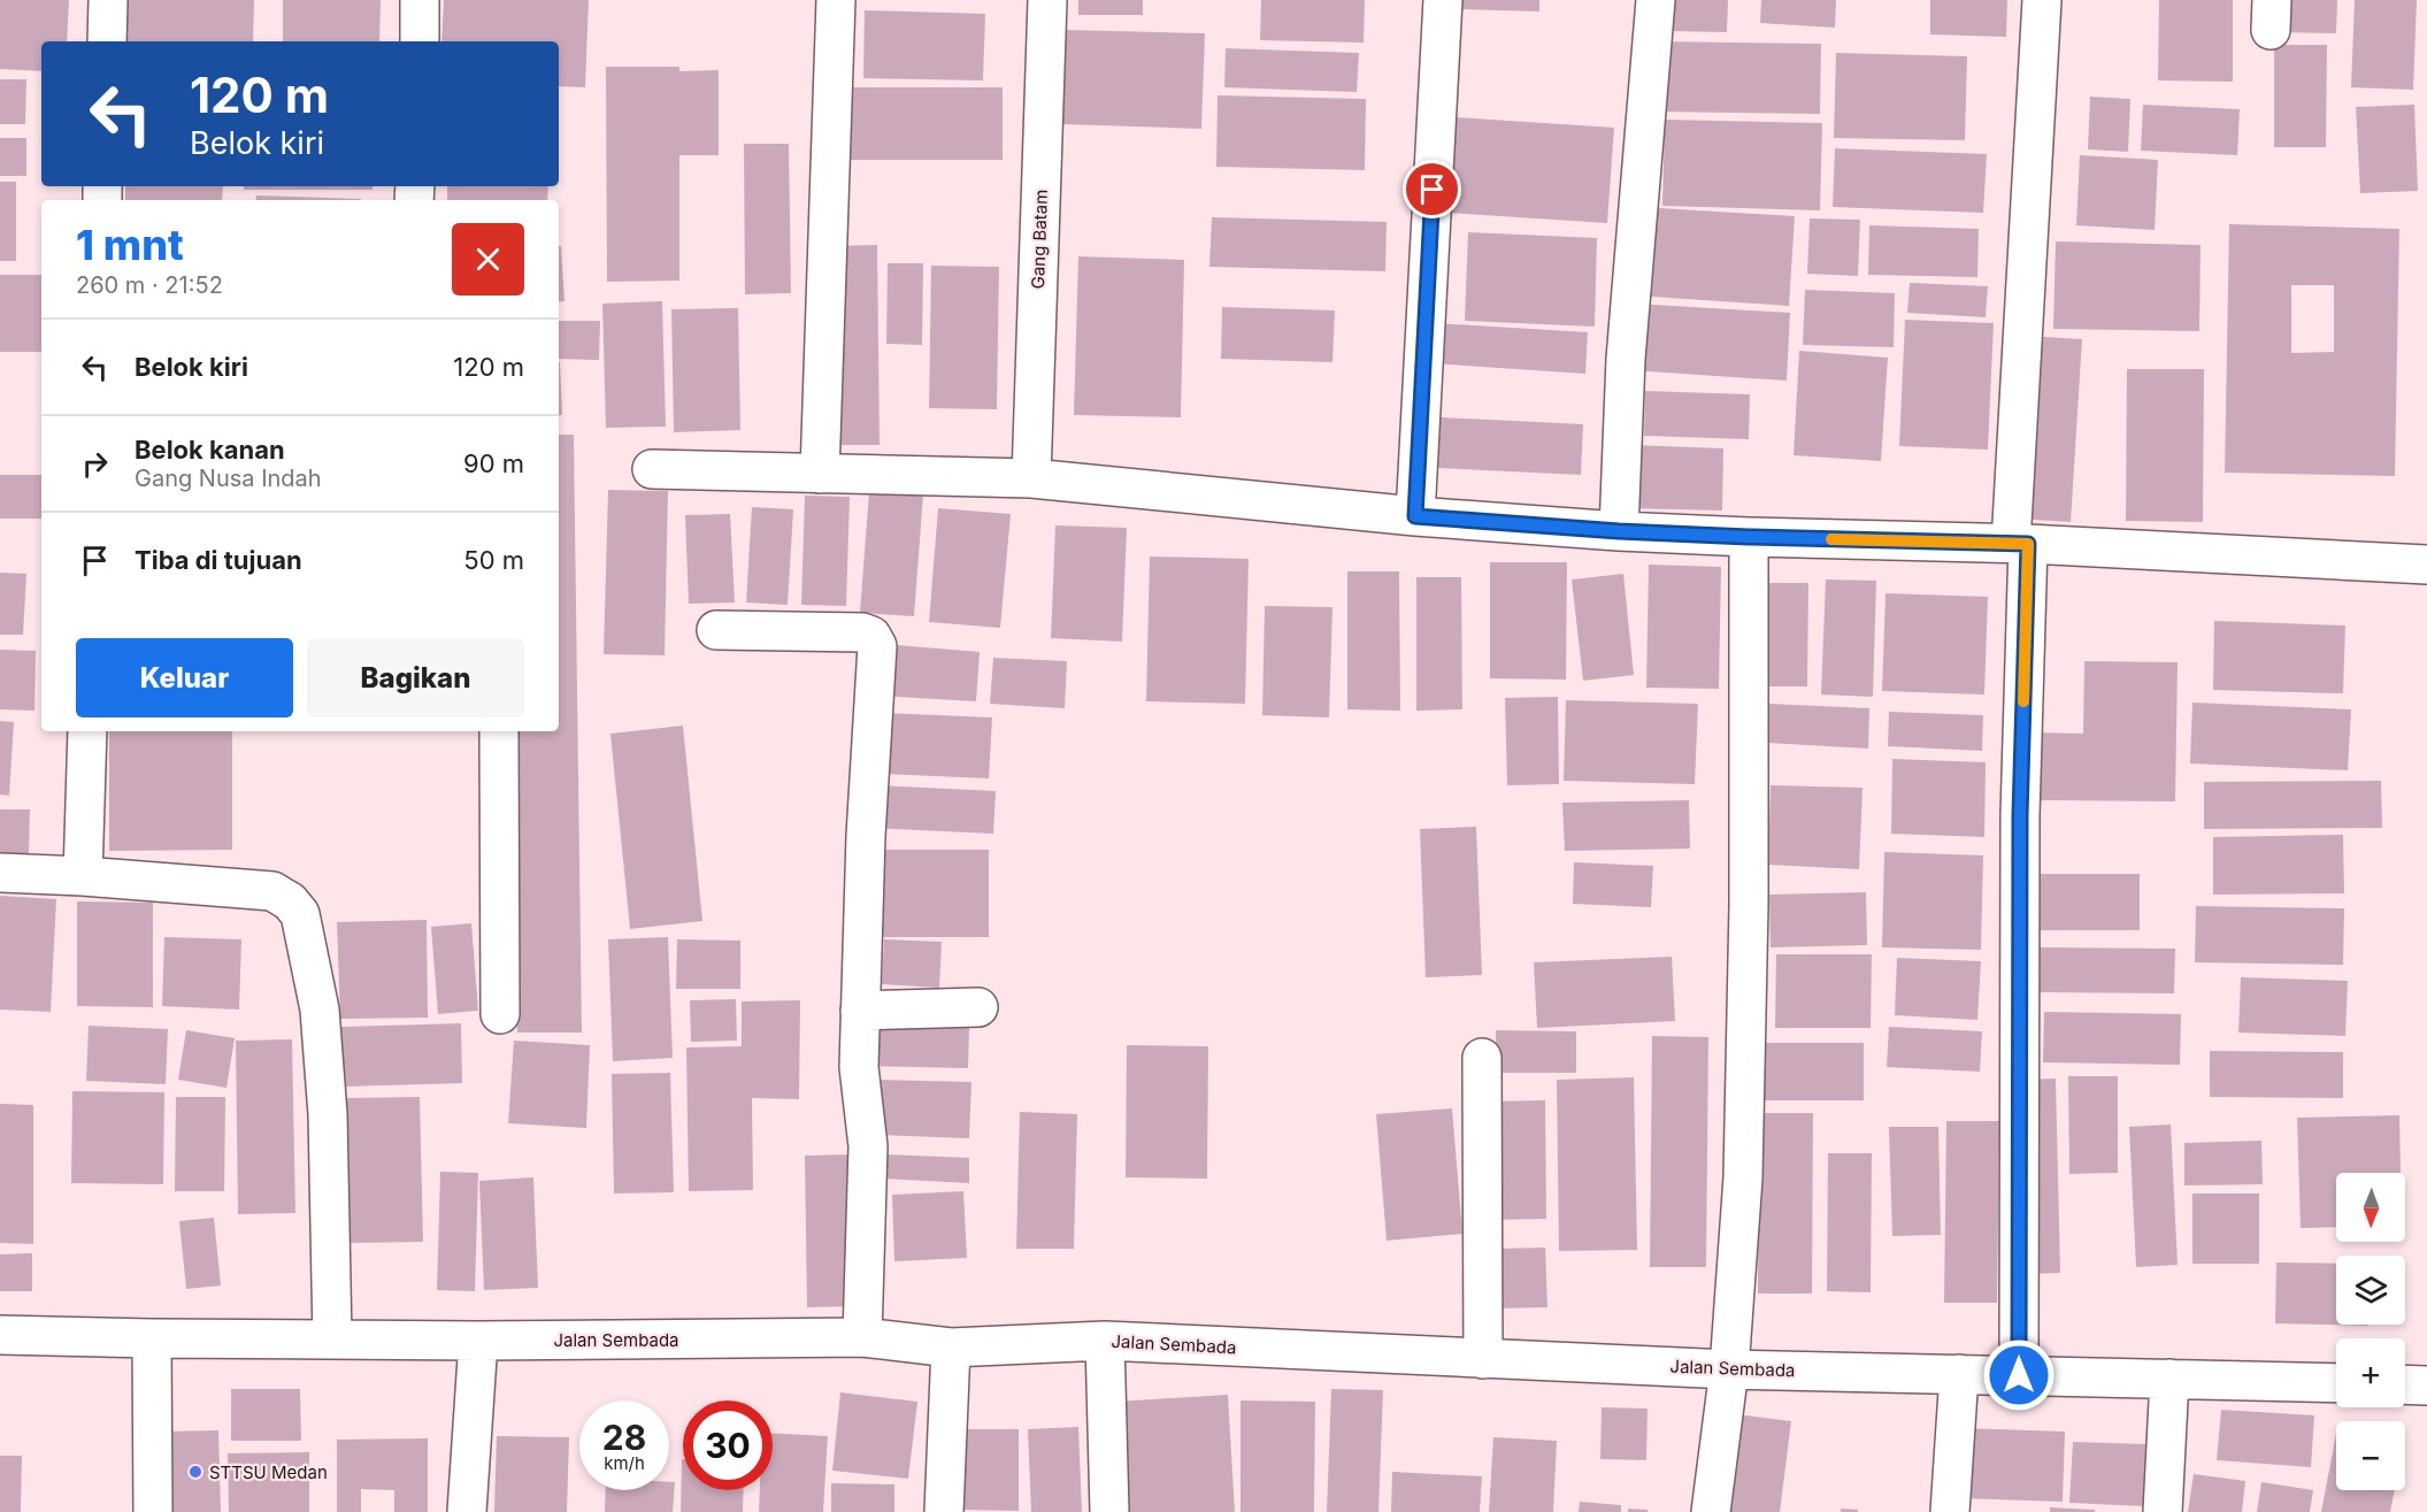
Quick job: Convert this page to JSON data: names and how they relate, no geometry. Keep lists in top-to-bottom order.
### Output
{
  "streets": {
    "street": ["Gang Batam", "Jalan Sembada"]
  },
  "places": ["STTSU Medan"],
  "north": "bottom",
  "page": {
    "turn": ["120 m", "Belok kiri"],
    "heading": ["1 mnt", "260 m · 21:52"],
    "list": [
      {
        "name": "Belok kiri",
        "value": "120 m"
      },
      {
        "name": "Belok kanan",
        "note": "Gang Nusa Indah",
        "value": "90 m"
      },
      {
        "name": "Tiba di tujuan",
        "value": "50 m"
      }
    ],
    "buttons": ["Keluar", "Bagikan"],
    "map_buttons": ["+", "−"],
    "speed": "28 km/h",
    "limit": "30"
  }
}
